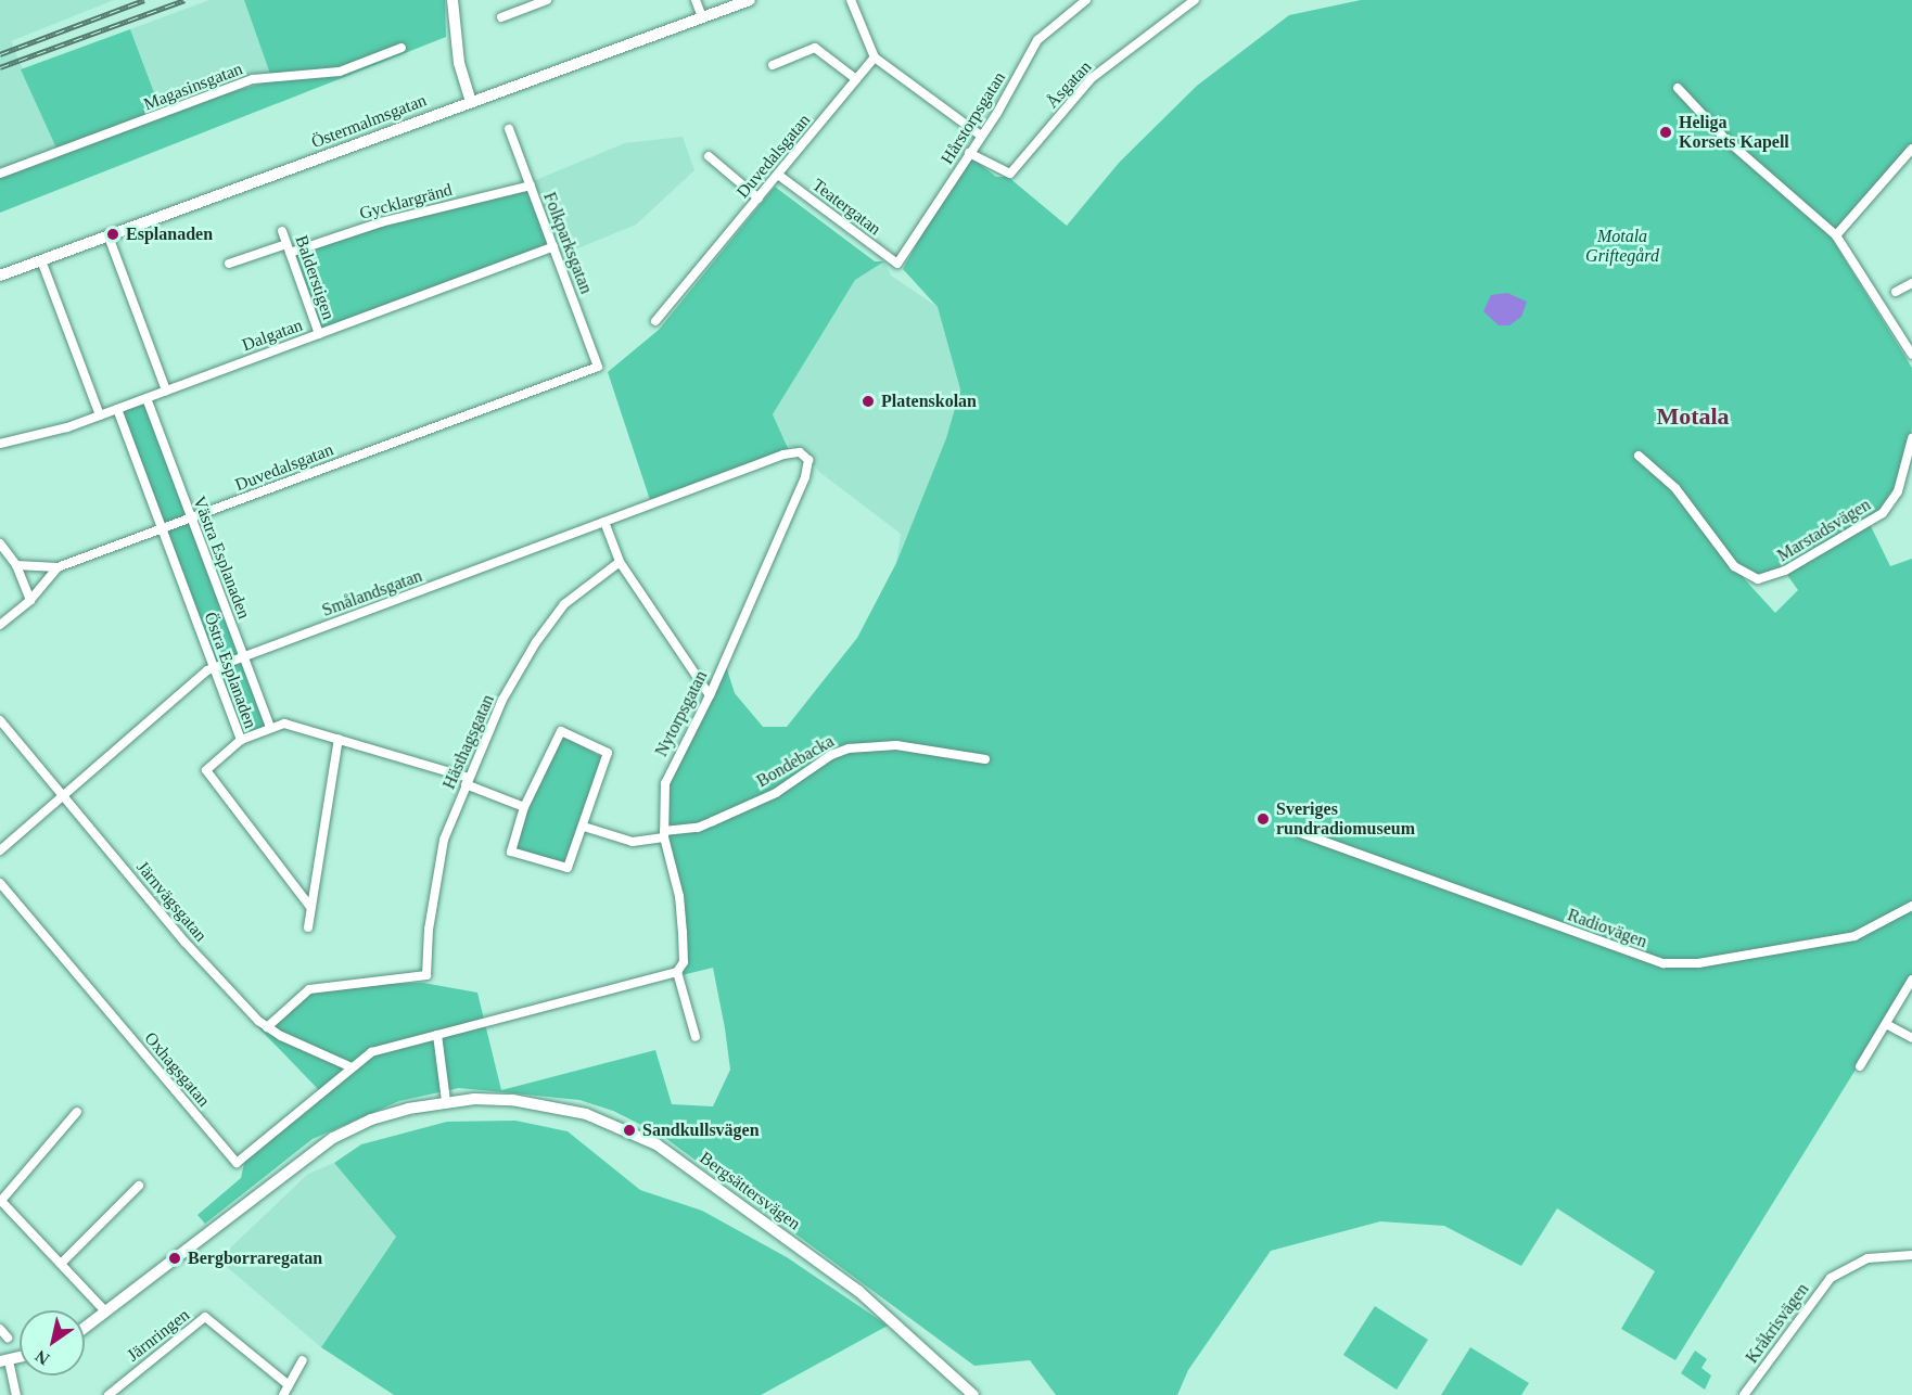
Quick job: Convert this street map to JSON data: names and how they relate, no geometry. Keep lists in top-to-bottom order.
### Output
{
  "streets": {
    "street": [
      "Åsgatan",
      "Magasinsgatan",
      "Hårstorpsgatan",
      "Östermalmsgatan",
      "Duvedalsgatan",
      "Gycklargränd",
      "Teatergatan",
      "Folkparksgatan",
      "Balderstigen",
      "Dalgatan",
      "Marstadsvägen",
      "Västra Esplanaden",
      "Smålandsgatan",
      "Östra Esplanaden",
      "Nytorpsgatan",
      "Hästhagsgatan",
      "Bondebacka",
      "Järnvägsgatan",
      "Radiovägen",
      "Oxhagsgatan",
      "Bergsättersvägen",
      "Kråkrisvägen",
      "Järnringen"
    ]
  },
  "crossings": [
    ["Åsgatan", "Hårstorpsgatan"],
    ["Hårstorpsgatan", "Teatergatan"],
    ["Duvedalsgatan", "Teatergatan"],
    ["Duvedalsgatan", "Folkparksgatan"],
    ["Duvedalsgatan", "Västra Esplanaden"],
    ["Duvedalsgatan", "Östra Esplanaden"],
    ["Gycklargränd", "Folkparksgatan"],
    ["Gycklargränd", "Balderstigen"],
    ["Folkparksgatan", "Dalgatan"],
    ["Balderstigen", "Dalgatan"],
    ["Dalgatan", "Västra Esplanaden"],
    ["Dalgatan", "Östra Esplanaden"],
    ["Västra Esplanaden", "Smålandsgatan"],
    ["Smålandsgatan", "Östra Esplanaden"],
    ["Smålandsgatan", "Nytorpsgatan"],
    ["Smålandsgatan", "Järnvägsgatan"],
    ["Nytorpsgatan", "Bondebacka"],
    ["Hästhagsgatan", "Järnvägsgatan"],
    ["Järnvägsgatan", "Oxhagsgatan"]
  ],
  "districts": ["Motala"],
  "parks": ["Motala Griftegård"],
  "places": [
    "Heliga Korsets Kapell",
    "Esplanaden",
    "Platenskolan",
    "Sveriges rundradiomuseum",
    "Sandkullsvägen",
    "Bergborraregatan"
  ],
  "north": "bottom left"
}
